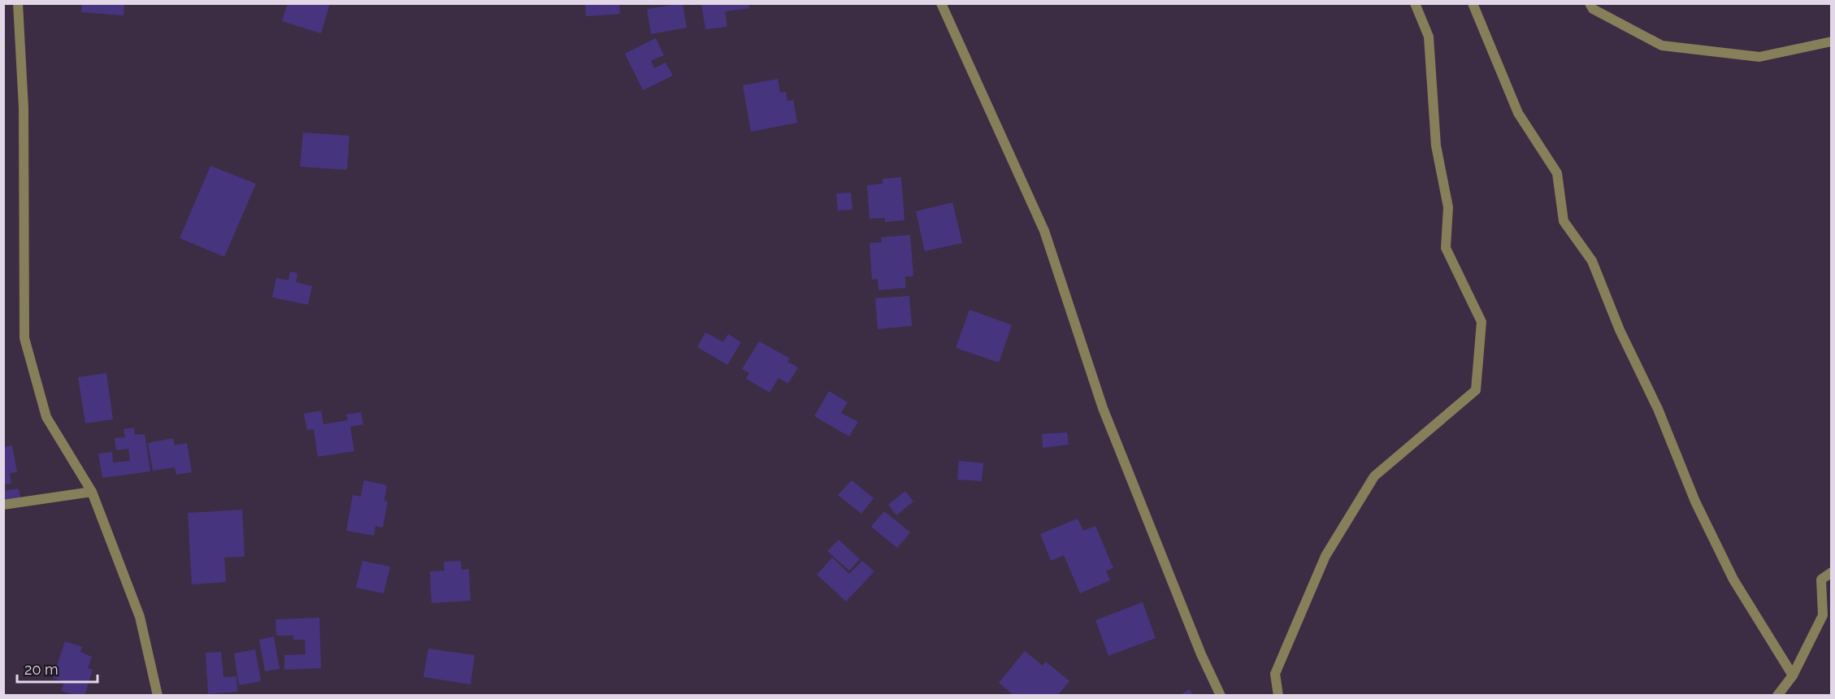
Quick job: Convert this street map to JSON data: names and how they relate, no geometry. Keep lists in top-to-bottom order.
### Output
{
  "scale_bar": "20 m"
}
